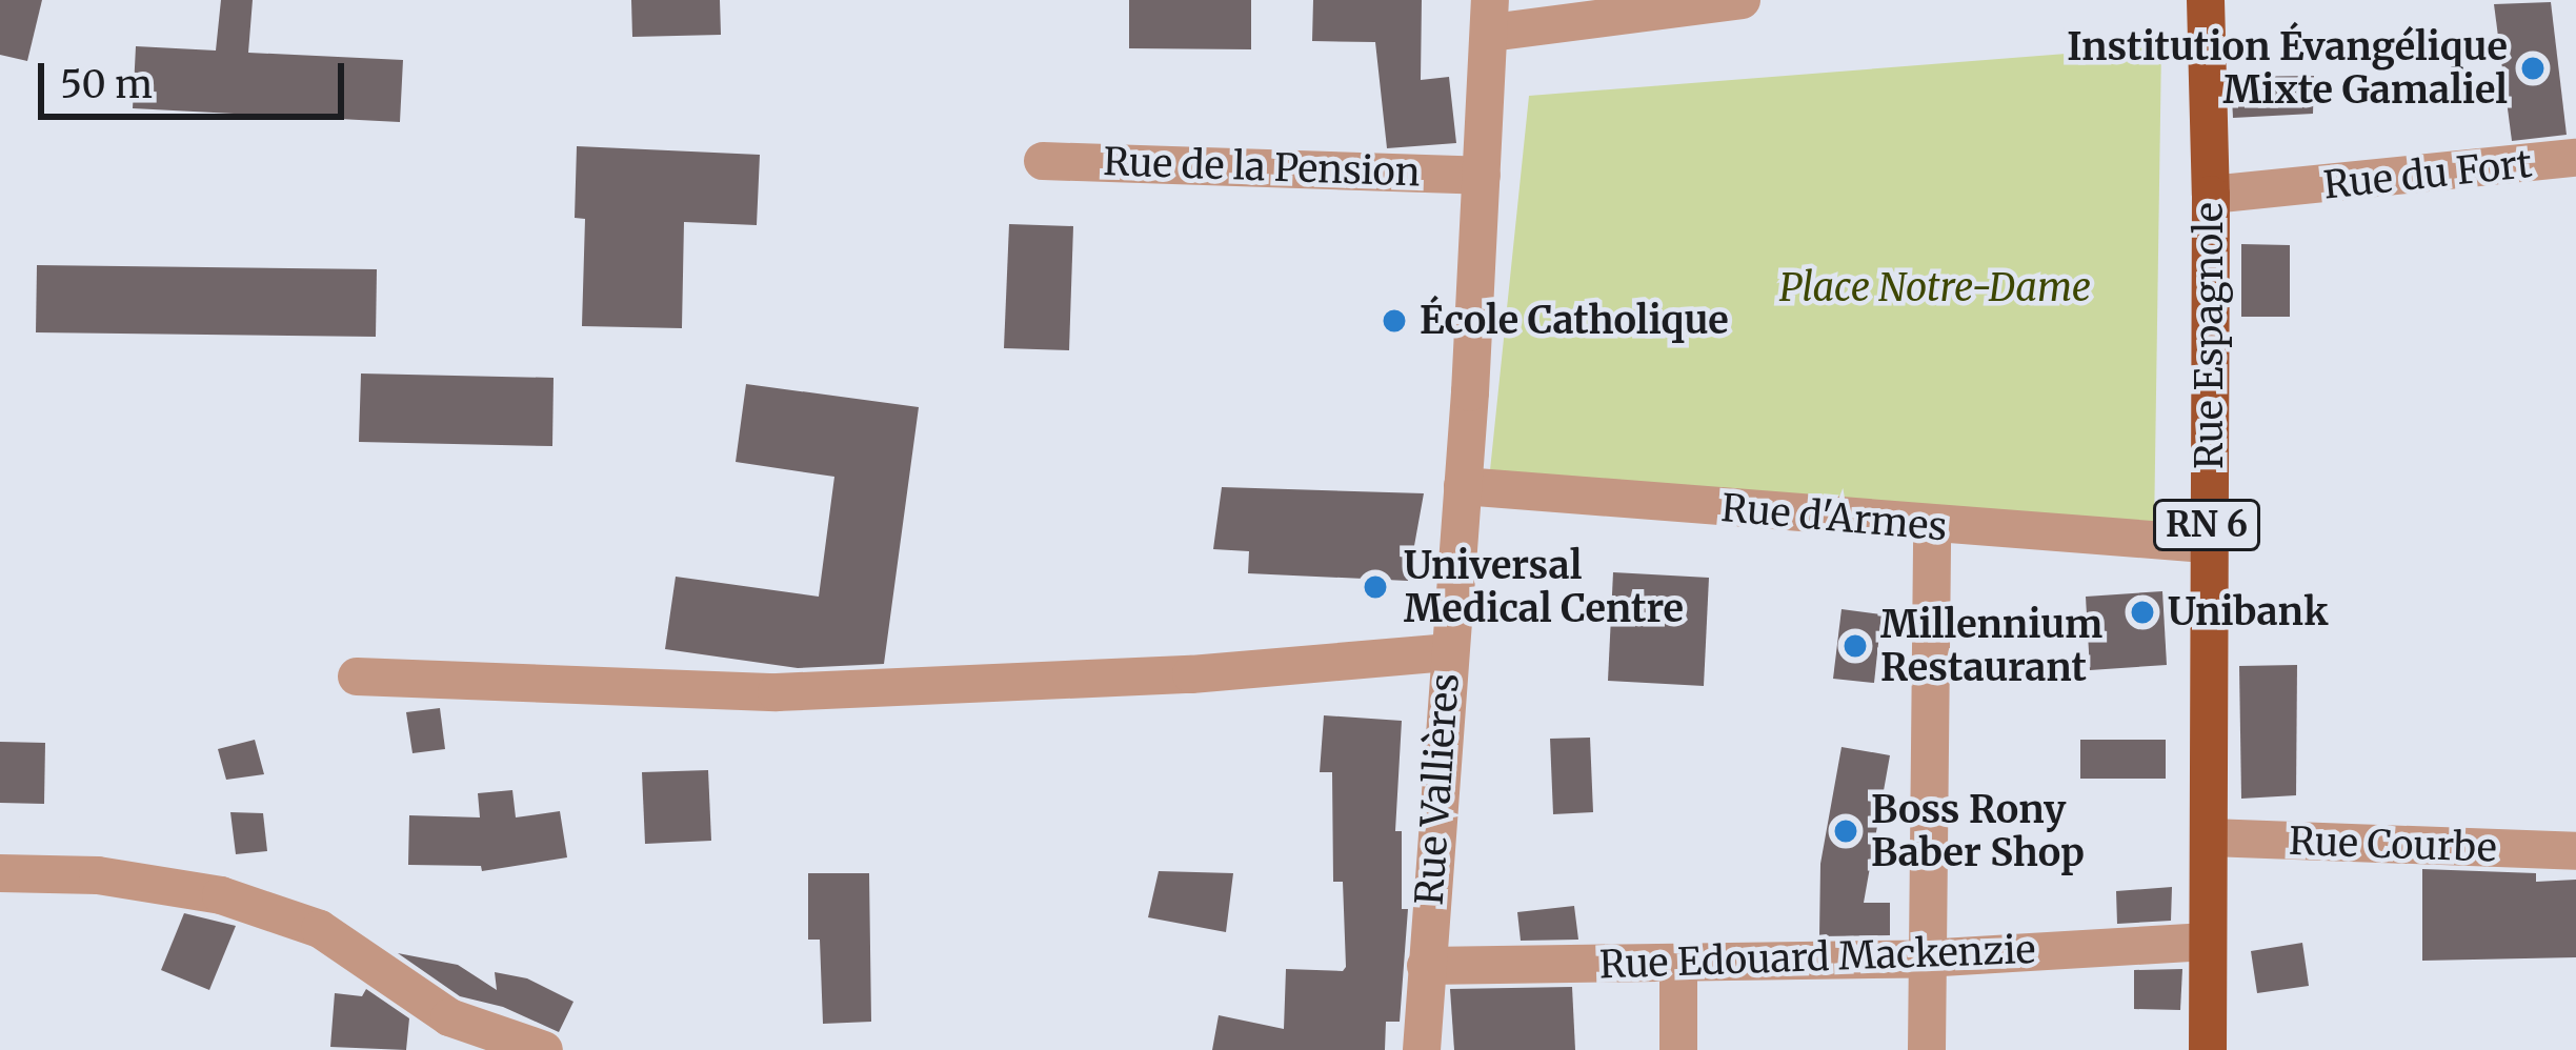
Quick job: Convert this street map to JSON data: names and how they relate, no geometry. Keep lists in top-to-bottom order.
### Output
{
  "streets": {
    "main road": ["Rue Espagnole", "RN 6"],
    "street": [
      "Rue de la Pension",
      "Rue du Fort",
      "Rue d'Armes",
      "Rue Vallières",
      "Rue Courbe",
      "Rue Edouard Mackenzie"
    ]
  },
  "crossings": [
    ["Rue de la Pension", "Rue Vallières"],
    ["Rue du Fort", "Rue Espagnole"],
    ["Rue Espagnole", "Rue d'Armes"],
    ["Rue Espagnole", "Rue Courbe"],
    ["Rue Espagnole", "Rue Edouard Mackenzie"],
    ["Rue d'Armes", "Rue Vallières"],
    ["Rue Vallières", "Rue Edouard Mackenzie"]
  ],
  "parks": ["Place Notre-Dame"],
  "places": [
    "Institution Évangélique Mixte Gamaliel",
    "École Catholique",
    "Universal Medical Centre",
    "Unibank",
    "Millennium Restaurant",
    "Boss Rony Baber Shop"
  ],
  "scale_bar": "50 m"
}
